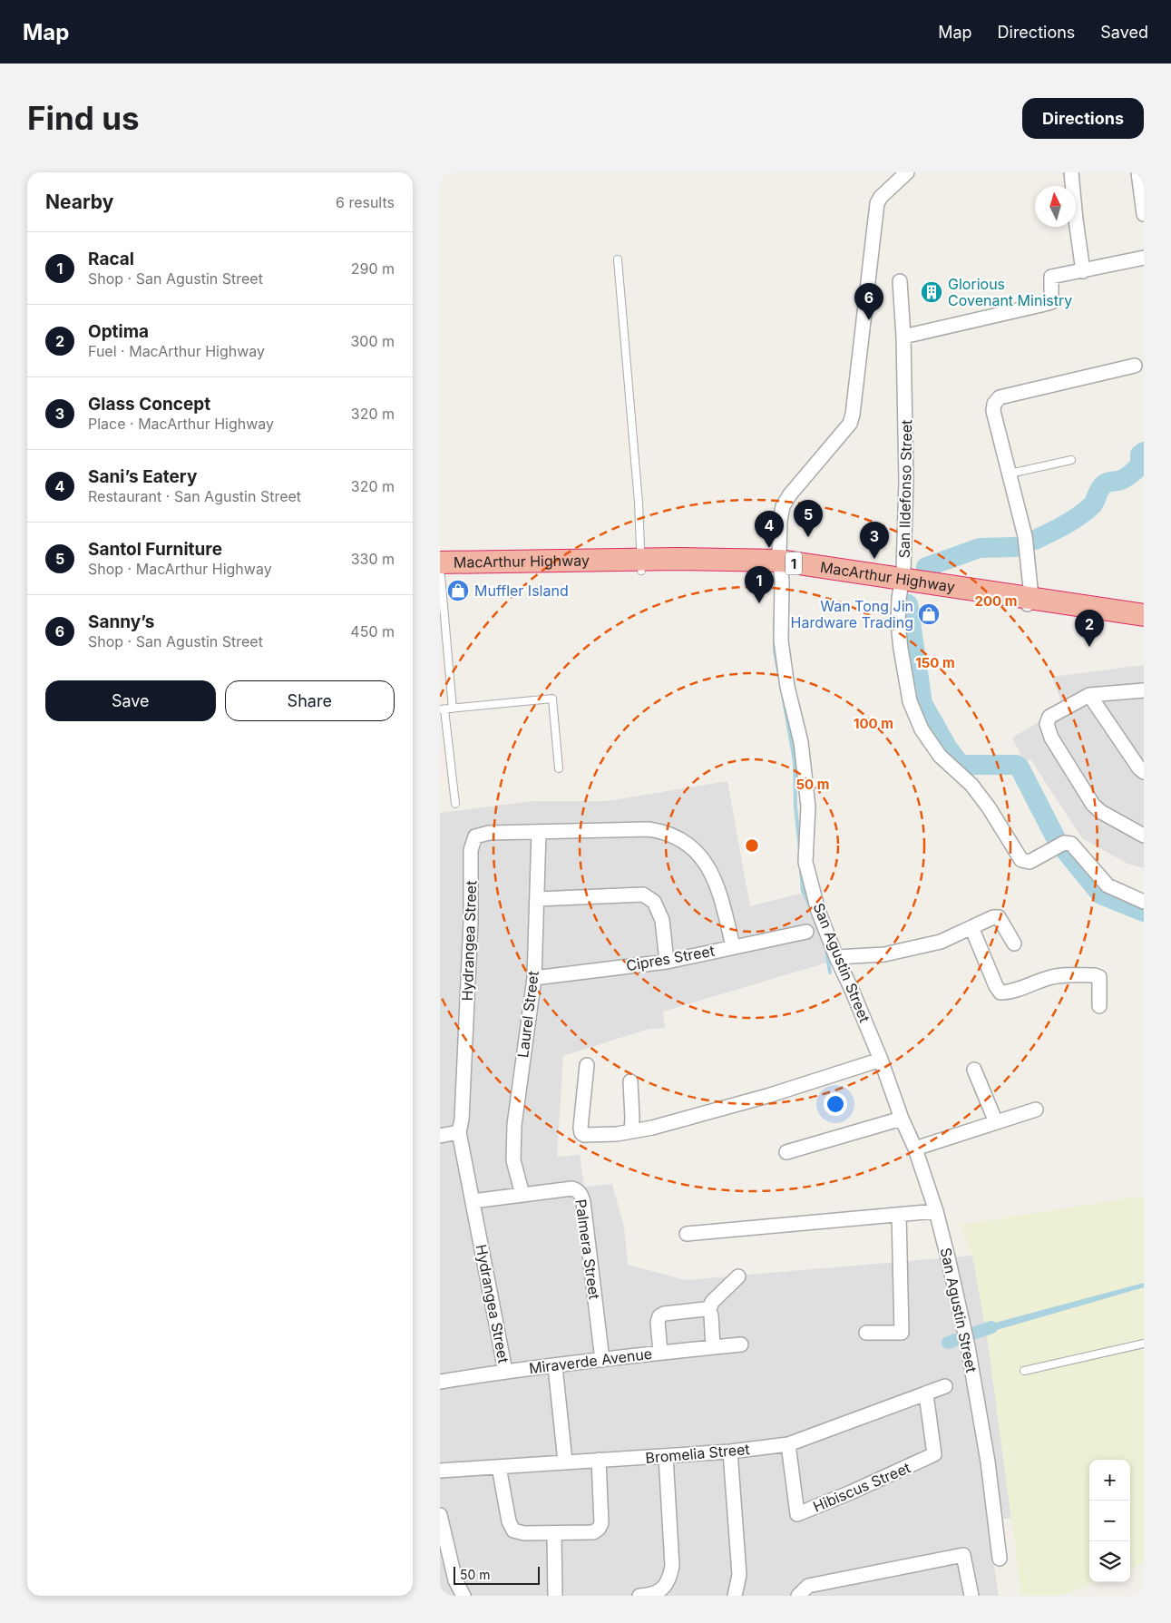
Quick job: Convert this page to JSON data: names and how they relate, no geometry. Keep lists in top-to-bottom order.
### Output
{
  "streets": {
    "highway": ["MacArthur Highway", "1"],
    "street": [
      "San Ildefonso Street",
      "Hydrangea Street",
      "Cipres Street",
      "San Agustin Street",
      "Laurel Street",
      "Palmera Street",
      "Miraverde Avenue",
      "Bromelia Street",
      "Hibiscus Street"
    ]
  },
  "crossings": [
    ["San Ildefonso Street", "MacArthur Highway"],
    ["MacArthur Highway", "San Agustin Street"],
    ["Hydrangea Street", "Cipres Street"],
    ["Hydrangea Street", "Laurel Street"],
    ["Hydrangea Street", "Palmera Street"],
    ["Hydrangea Street", "Miraverde Avenue"],
    ["Cipres Street", "Laurel Street"],
    ["Laurel Street", "Palmera Street"],
    ["Palmera Street", "Miraverde Avenue"],
    ["Bromelia Street", "Hibiscus Street"]
  ],
  "places": {
    "building": ["Glorious Covenant Ministry"],
    "shop": ["Muffler Island", "Wan Tong Jin Hardware Trading"]
  },
  "scale_bar": "50 m",
  "north": "top",
  "page": {
    "header": "Map",
    "nav": ["Map", "Directions", "Saved"],
    "buttons": [
      "Directions",
      ["Save", "Share"]
    ],
    "title": "Find us",
    "heading": ["Nearby", "6 results"],
    "list": [
      {
        "mark": "1",
        "name": "Racal",
        "note": "Shop · San Agustin Street",
        "value": "290 m"
      },
      {
        "mark": "2",
        "name": "Optima",
        "note": "Fuel · MacArthur Highway",
        "value": "300 m"
      },
      {
        "mark": "3",
        "name": "Glass Concept",
        "note": "Place · MacArthur Highway",
        "value": "320 m"
      },
      {
        "mark": "4",
        "name": "Sani’s Eatery",
        "note": "Restaurant · San Agustin Street",
        "value": "320 m"
      },
      {
        "mark": "5",
        "name": "Santol Furniture",
        "note": "Shop · MacArthur Highway",
        "value": "330 m"
      },
      {
        "mark": "6",
        "name": "Sanny’s",
        "note": "Shop · San Agustin Street",
        "value": "450 m"
      }
    ],
    "pins": [
      "6",
      "5",
      "4",
      "3",
      "1",
      "2"
    ],
    "map_buttons": ["+", "−"],
    "scale": "50 m"
  },
  "rings": [
    "200 m",
    "150 m",
    "100 m",
    "50 m"
  ]
}
